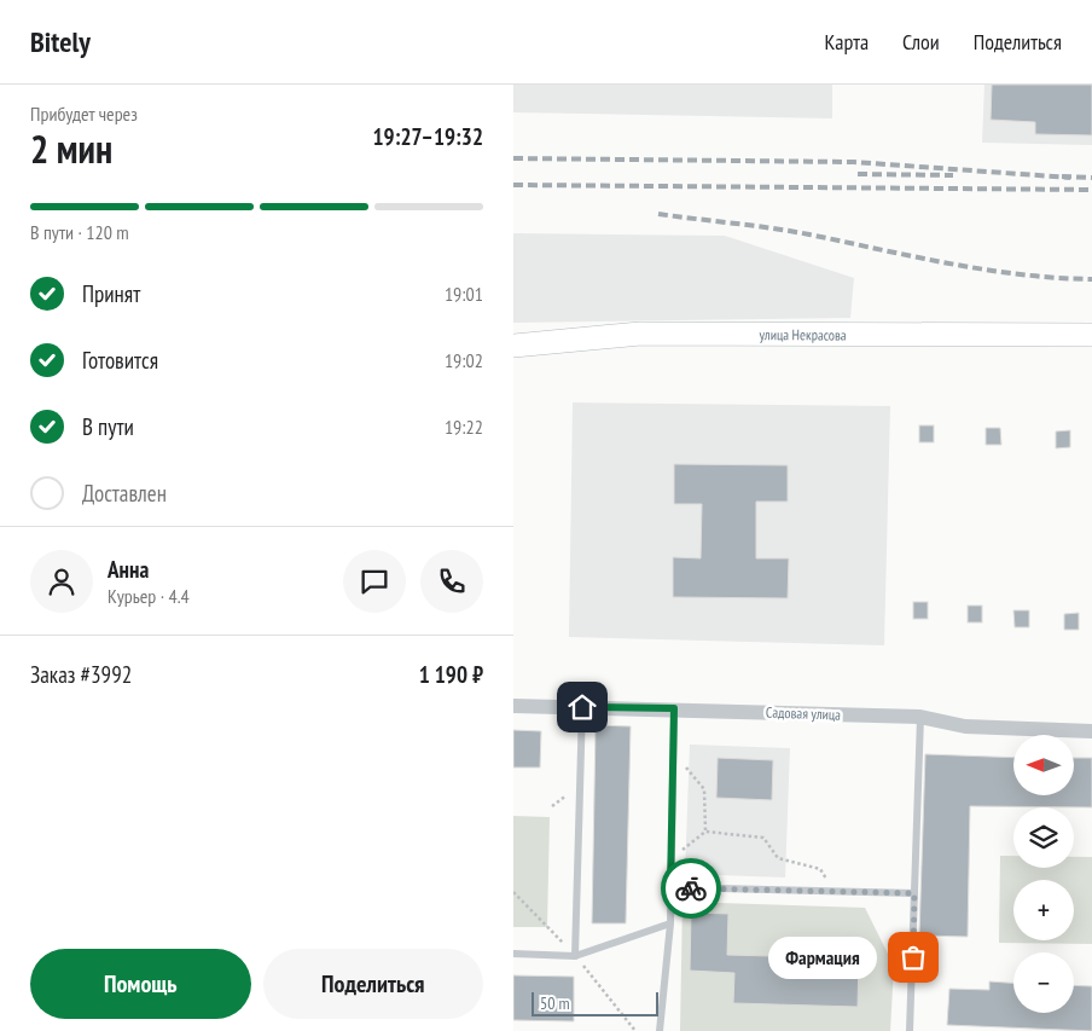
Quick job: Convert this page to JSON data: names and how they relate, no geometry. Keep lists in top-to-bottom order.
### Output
{
  "streets": {
    "street": ["улица Некрасова", "Садовая улица"]
  },
  "places": ["Фармация"],
  "scale_bar": "50 m",
  "north": "left",
  "page": {
    "header": "Bitely",
    "nav": ["Карта", "Слои", "Поделиться"],
    "heading": ["2 мин", "Прибудет через", "19:27–19:32"],
    "panel": [
      "Анна",
      "Курьер · 4.4",
      "Заказ #3992",
      "1 190 ₽"
    ],
    "bar": "В пути · 120 m",
    "list": [
      ["Принят", "19:01"],
      ["Готовится", "19:02"],
      ["В пути", "19:22"],
      "Доставлен"
    ],
    "map_buttons": ["+", "−"],
    "buttons": ["Помощь", "Поделиться"],
    "bubble": "Фармация",
    "scale": "50 m"
  }
}
